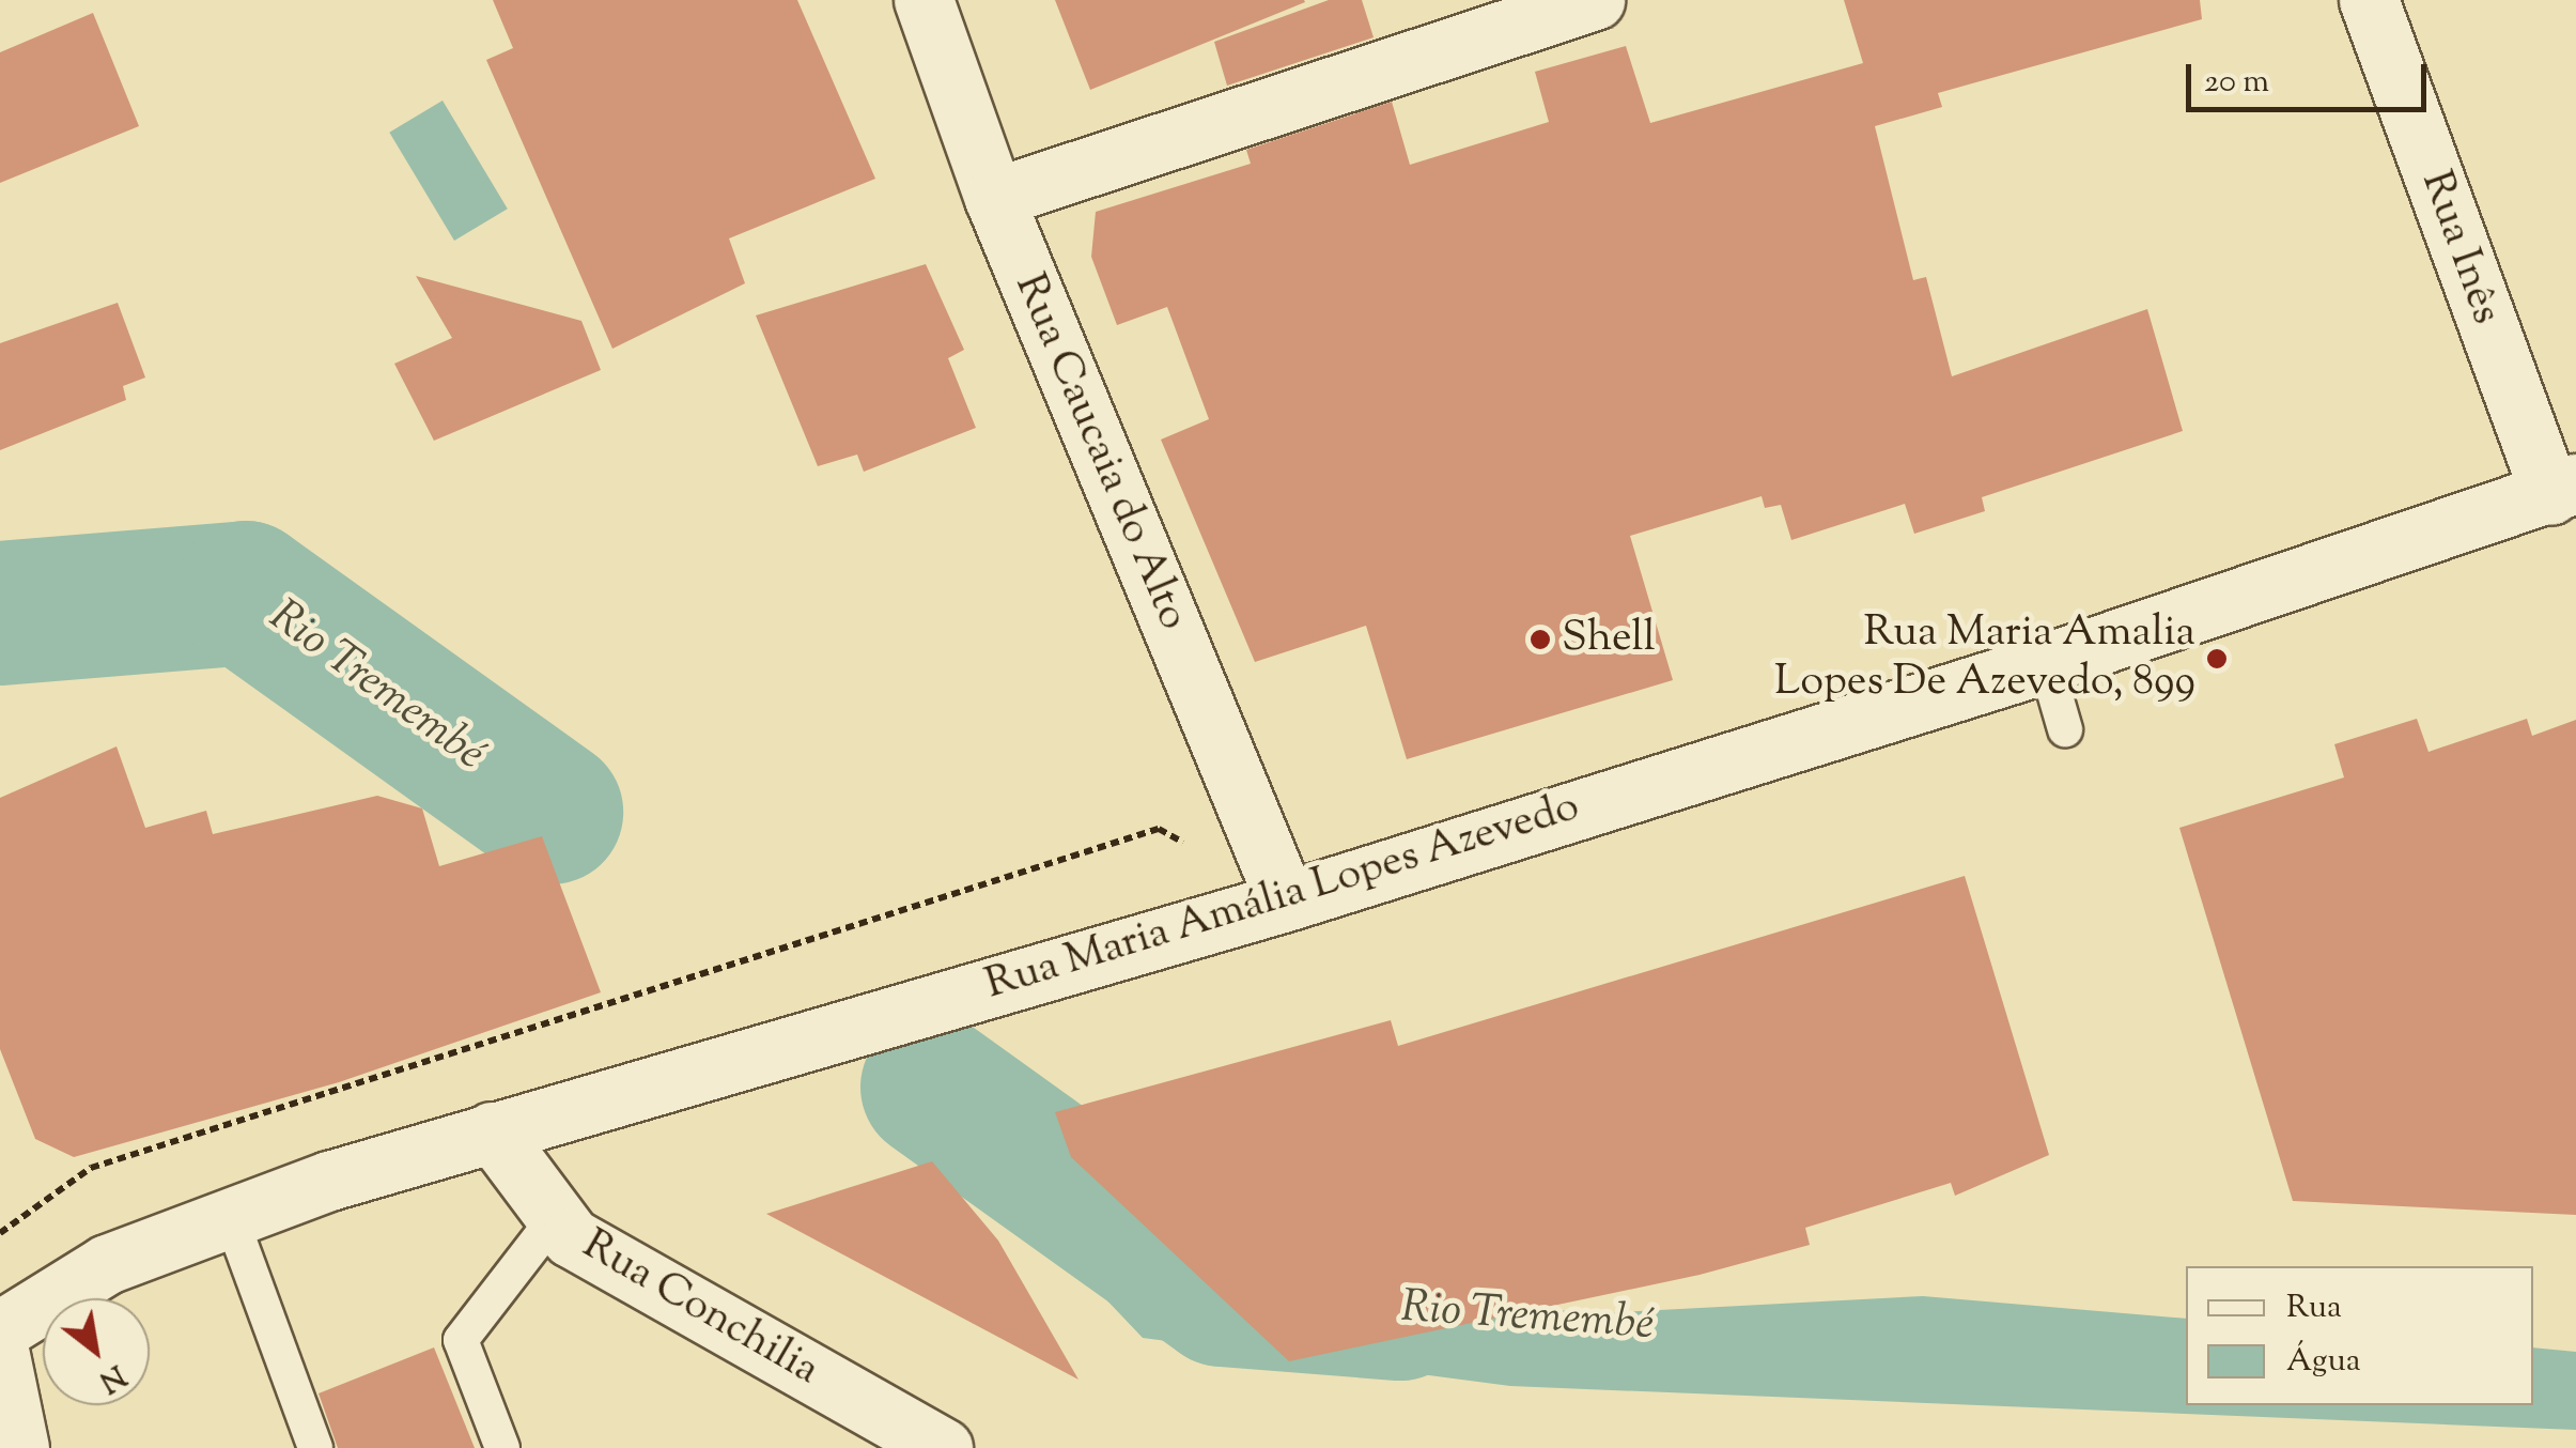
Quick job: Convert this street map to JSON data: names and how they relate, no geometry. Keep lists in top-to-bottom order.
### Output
{
  "streets": {
    "main road": [
      "Rua Inês",
      "Rua Caucaia do Alto",
      "Rua Maria Amália Lopes Azevedo",
      "Rua Conchilia"
    ]
  },
  "crossings": [
    ["Rua Inês", "Rua Maria Amália Lopes Azevedo"],
    ["Rua Caucaia do Alto", "Rua Maria Amália Lopes Azevedo"],
    ["Rua Maria Amália Lopes Azevedo", "Rua Conchilia"]
  ],
  "water": ["Rio Tremembé"],
  "places": ["Shell", "Rua Maria Amalia Lopes De Azevedo, 899"],
  "legend": ["Rua", "Água"],
  "scale_bar": "20 m",
  "north": "bottom right"
}
